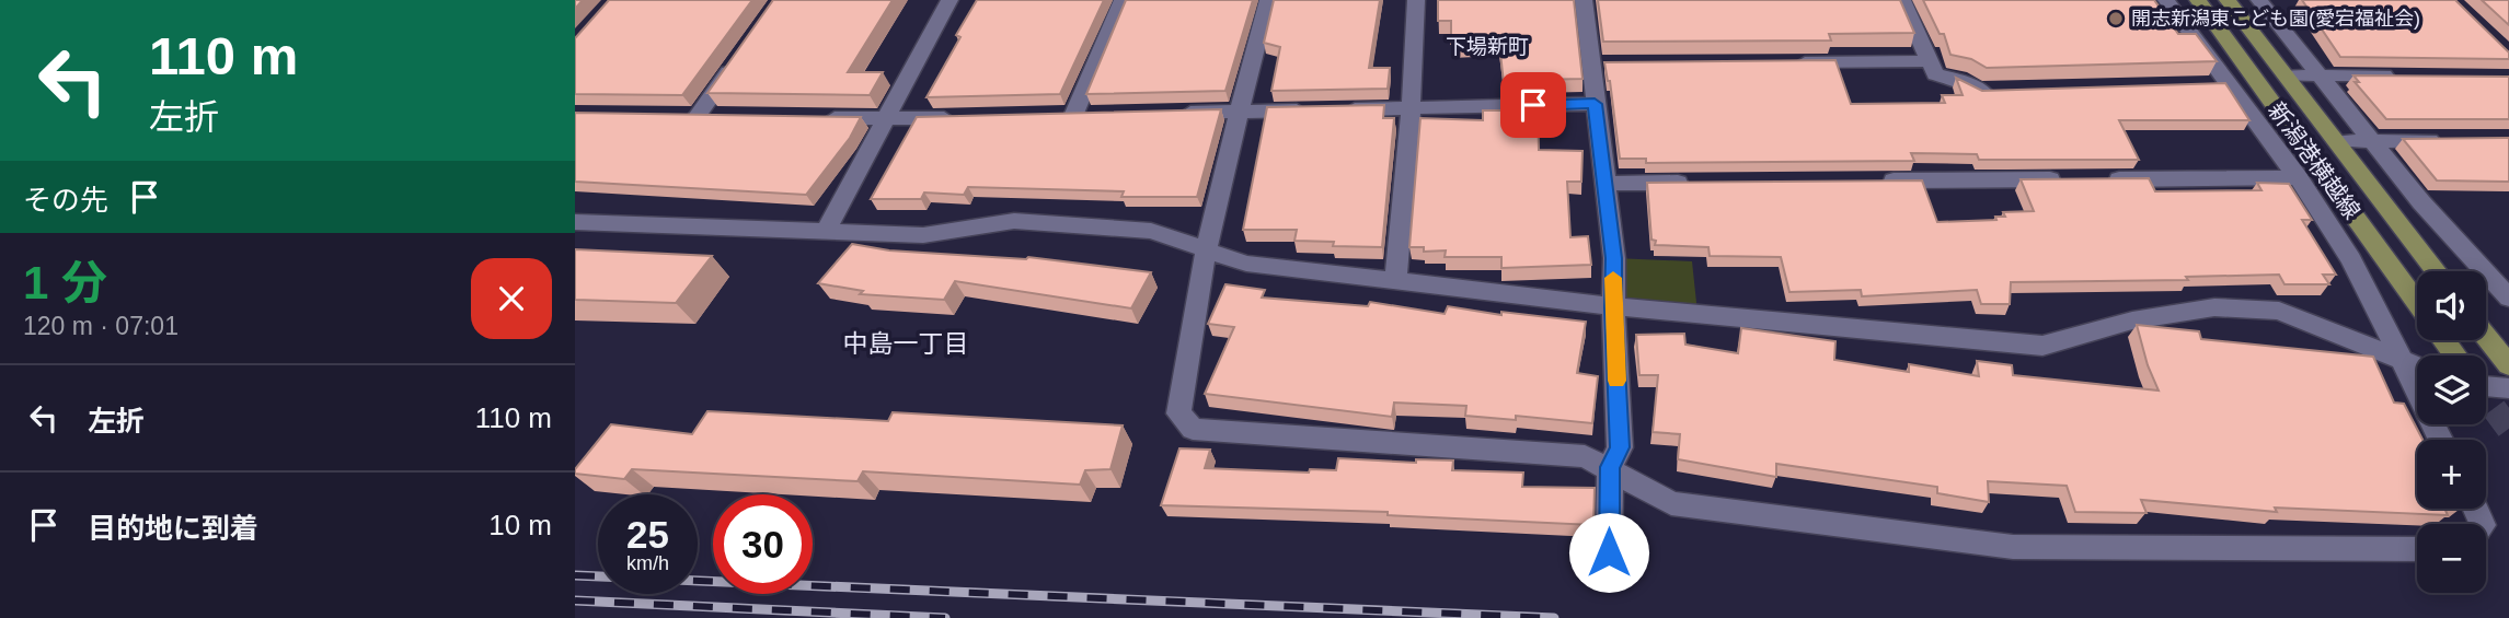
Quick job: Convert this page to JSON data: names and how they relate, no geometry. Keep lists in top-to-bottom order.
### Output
{
  "streets": {
    "main road": ["新潟港横越線"]
  },
  "districts": ["下場新町", "中島一丁目"],
  "places": ["開志新潟東こども園(愛宕福祉会)"],
  "page": {
    "turn": ["110 m", "左折"],
    "then": "その先",
    "heading": ["1 分", "120 m · 07:01"],
    "map_buttons": ["+", "−"],
    "list": [
      {
        "name": "左折",
        "value": "110 m"
      },
      {
        "name": "目的地に到着",
        "value": "10 m"
      }
    ],
    "speed": "25 km/h",
    "limit": "30"
  }
}
